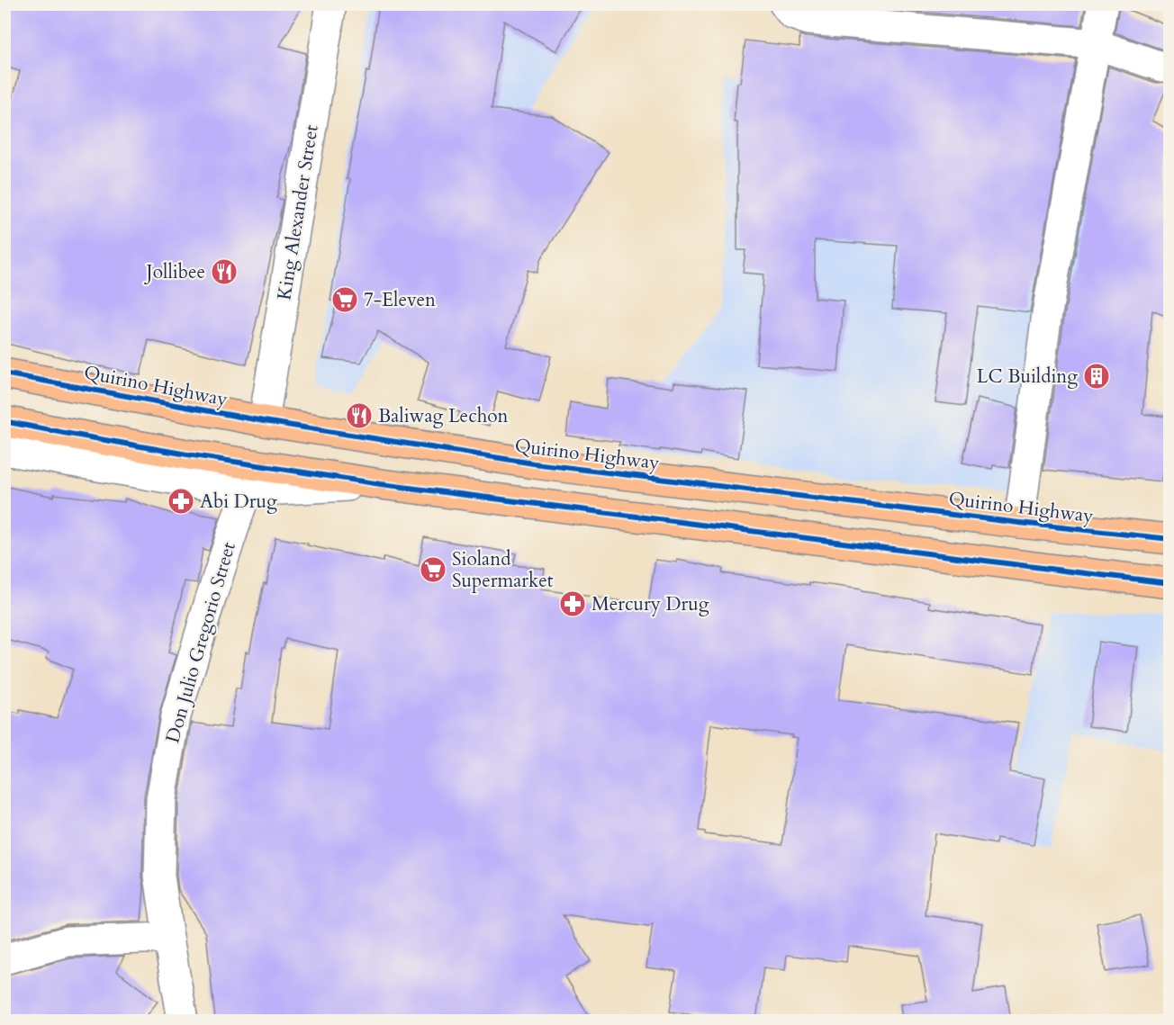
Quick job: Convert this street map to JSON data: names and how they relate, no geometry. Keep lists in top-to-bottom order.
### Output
{
  "streets": {
    "main road": ["Quirino Highway"],
    "street": ["King Alexander Street", "Don Julio Gregorio Street"]
  },
  "crossings": [
    ["King Alexander Street", "Quirino Highway"]
  ],
  "places": {
    "restaurant": ["Jollibee", "Baliwag Lechon"],
    "supermarket": ["7-Eleven", "Sioland Supermarket"],
    "building": ["LC Building"],
    "pharmacy": ["Abi Drug", "Mercury Drug"]
  }
}
